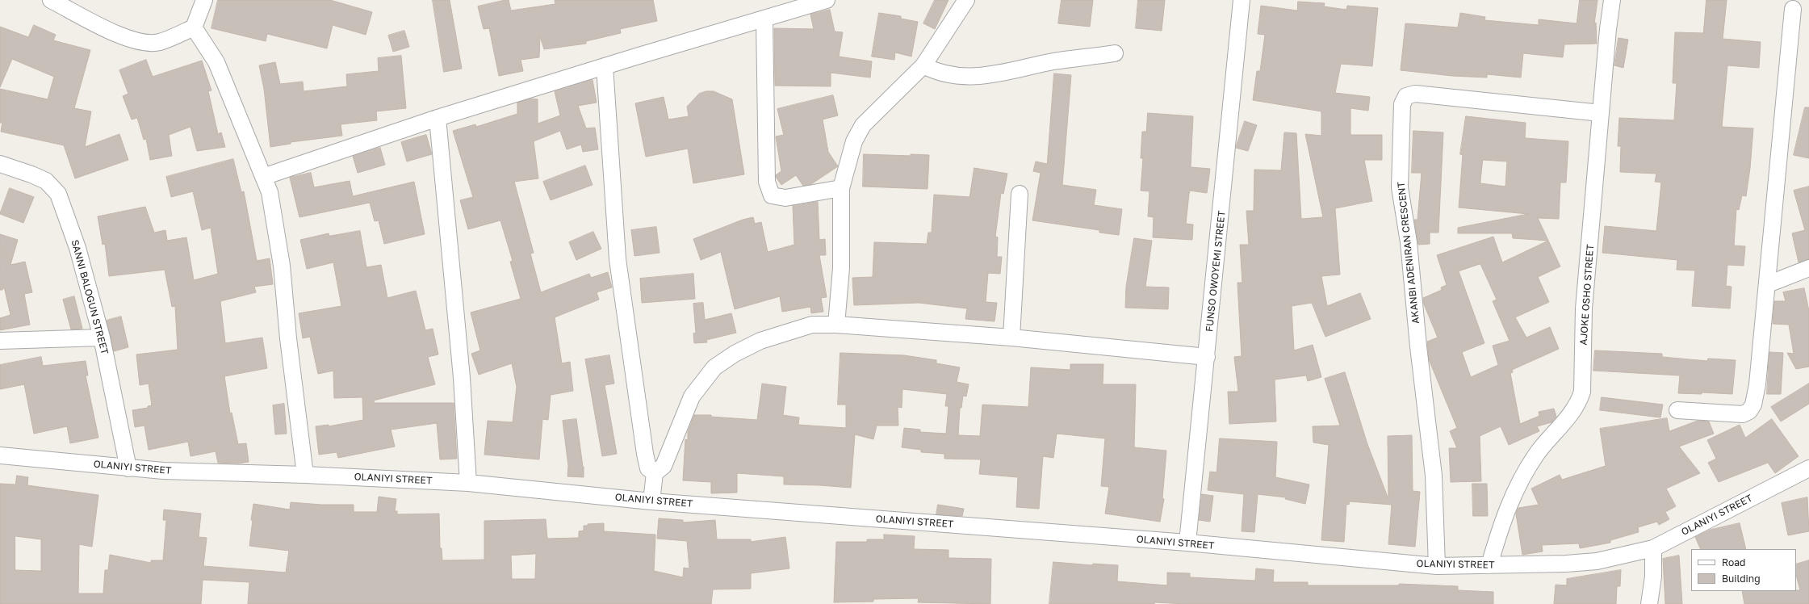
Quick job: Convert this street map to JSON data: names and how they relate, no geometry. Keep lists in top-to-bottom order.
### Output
{
  "streets": {
    "street": [
      "AKANBI ADENIRAN CRESCENT",
      "FUNSO OWOYEMI STREET",
      "AJOKE OSHO STREET",
      "SANNI BALOGUN STREET",
      "OLANIYI STREET"
    ]
  },
  "crossings": [
    ["AKANBI ADENIRAN CRESCENT", "AJOKE OSHO STREET"],
    ["AKANBI ADENIRAN CRESCENT", "OLANIYI STREET"],
    ["FUNSO OWOYEMI STREET", "OLANIYI STREET"],
    ["AJOKE OSHO STREET", "OLANIYI STREET"],
    ["SANNI BALOGUN STREET", "OLANIYI STREET"]
  ],
  "legend": ["Road", "Building"]
}
